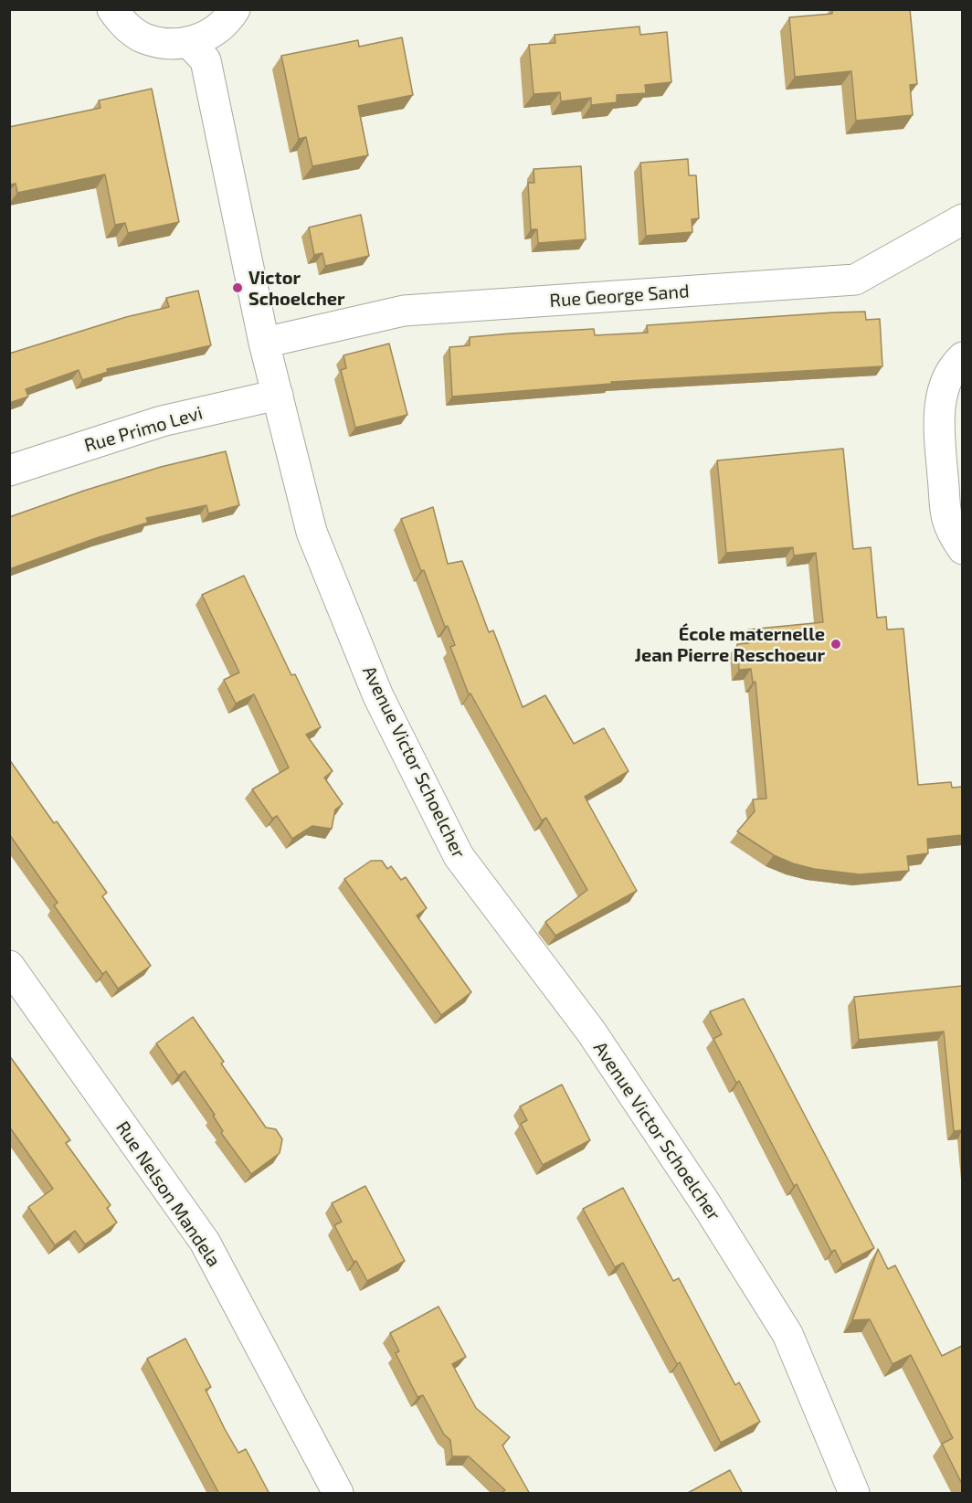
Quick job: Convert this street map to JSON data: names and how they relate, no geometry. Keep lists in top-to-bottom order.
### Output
{
  "streets": {
    "street": [
      "Rue George Sand",
      "Rue Primo Levi",
      "Avenue Victor Schoelcher",
      "Rue Nelson Mandela"
    ]
  },
  "crossings": [
    ["Rue George Sand", "Avenue Victor Schoelcher"],
    ["Rue Primo Levi", "Avenue Victor Schoelcher"]
  ],
  "places": ["Victor Schoelcher", "École maternelle Jean Pierre Reschoeur"]
}
